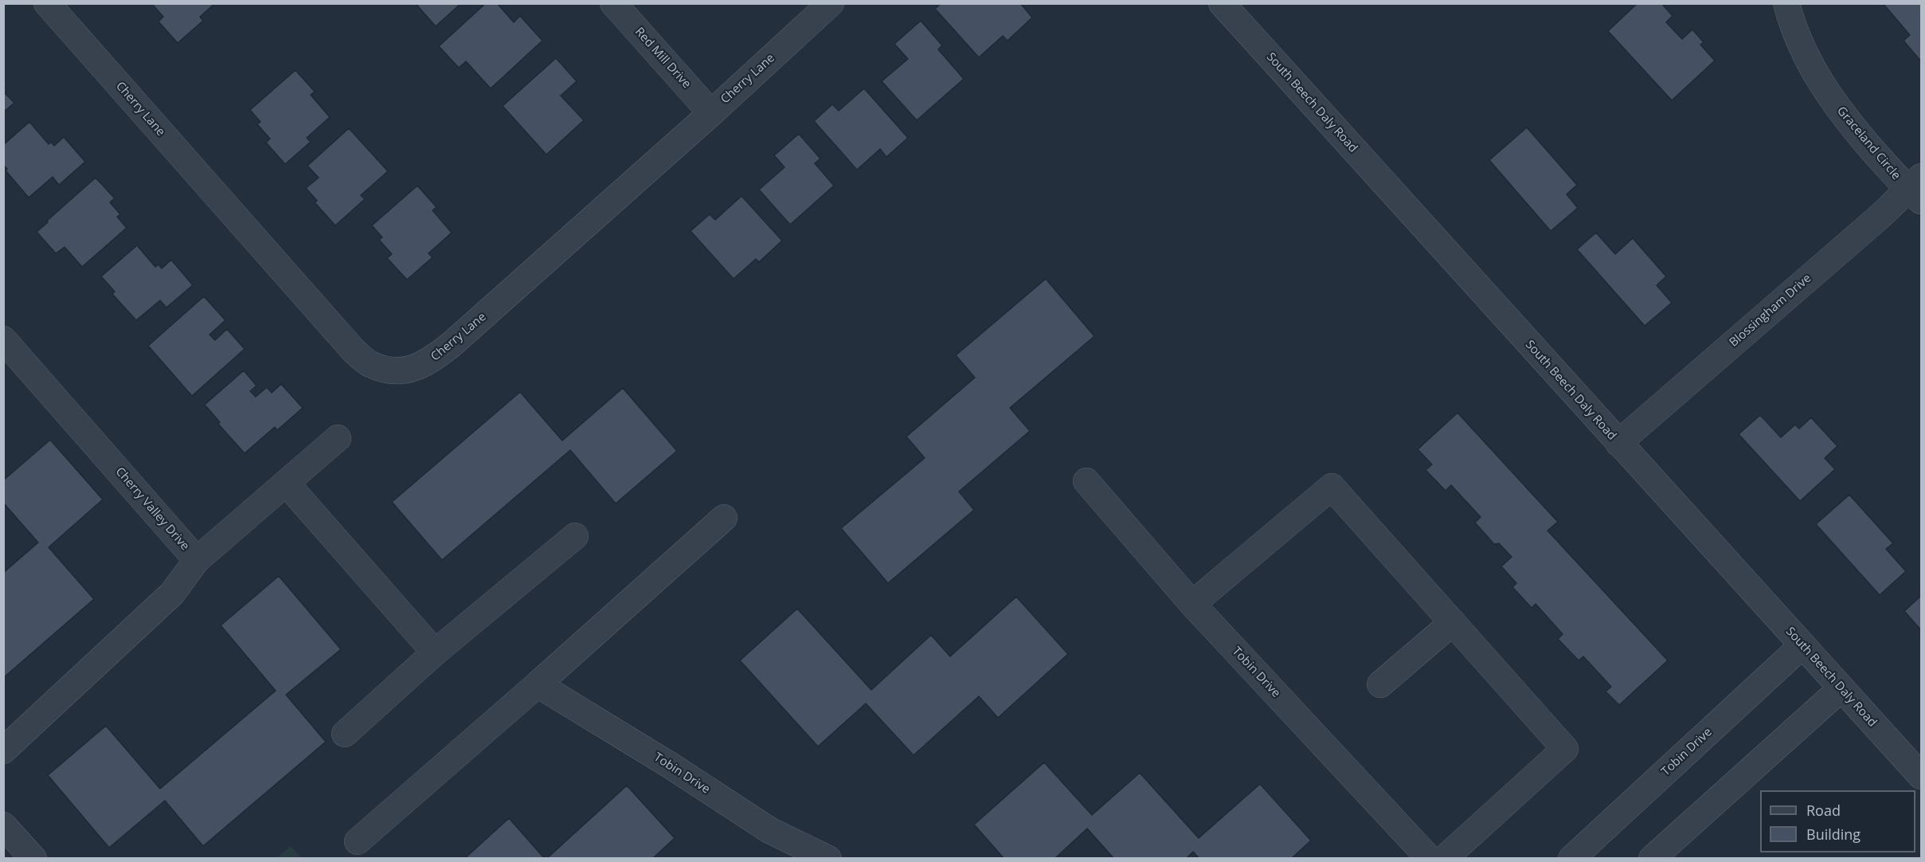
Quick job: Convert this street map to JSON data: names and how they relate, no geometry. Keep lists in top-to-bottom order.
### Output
{
  "streets": {
    "street": [
      "Red Mill Drive",
      "Cherry Lane",
      "South Beech Daly Road",
      "Graceland Circle",
      "Blossingham Drive",
      "Cherry Valley Drive",
      "Tobin Drive"
    ]
  },
  "crossings": [
    ["Red Mill Drive", "Cherry Lane"],
    ["South Beech Daly Road", "Blossingham Drive"],
    ["South Beech Daly Road", "Tobin Drive"],
    ["Graceland Circle", "Blossingham Drive"]
  ],
  "legend": ["Road", "Building"]
}
